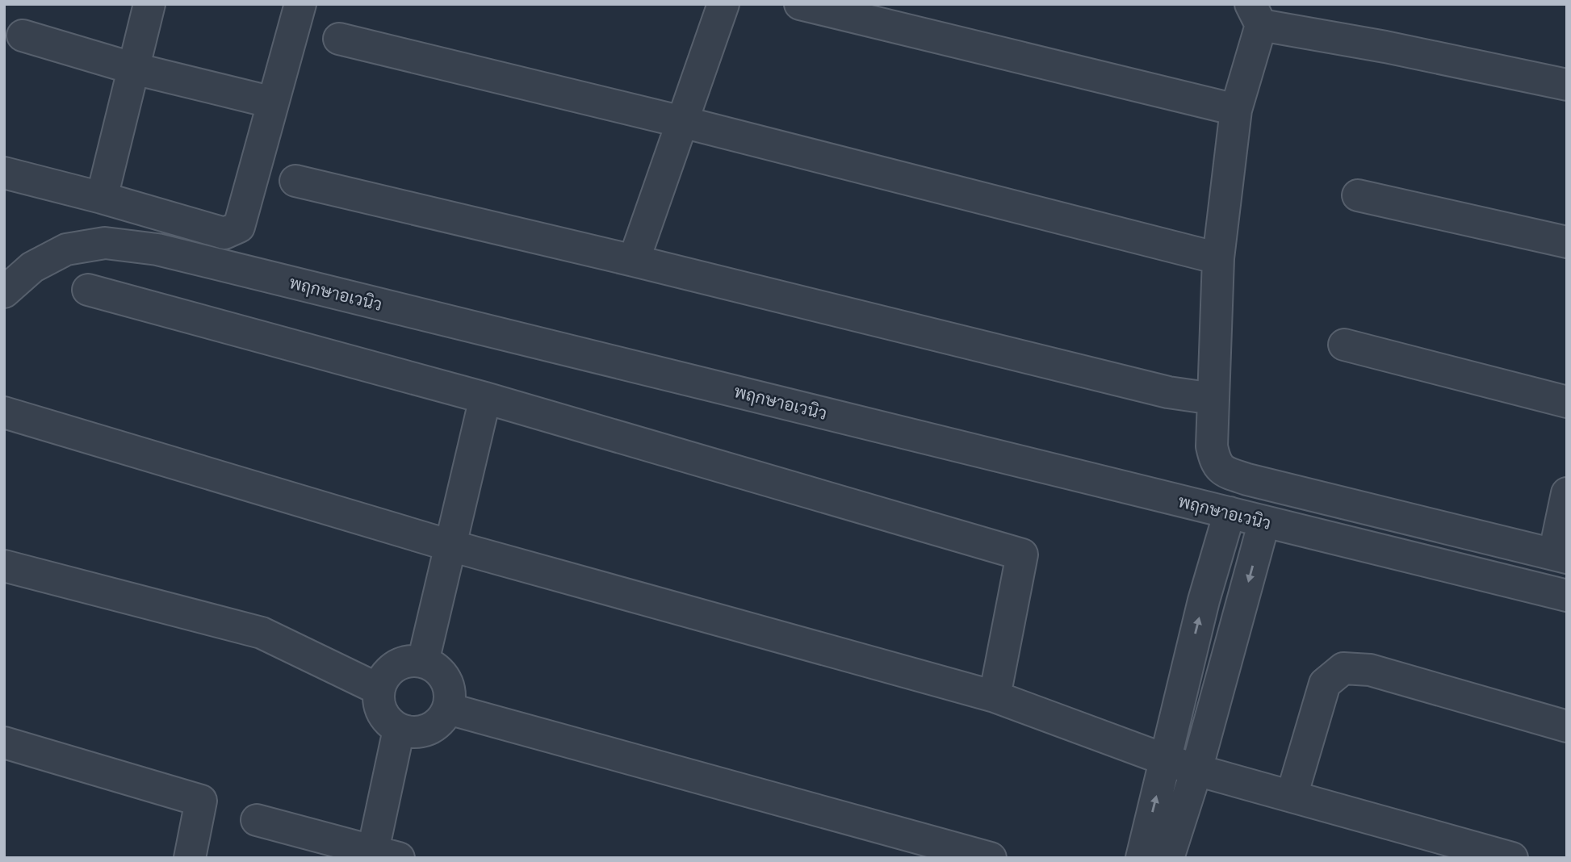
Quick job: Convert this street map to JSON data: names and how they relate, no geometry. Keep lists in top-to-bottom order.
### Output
{
  "streets": {
    "street": ["พฤกษาอเวนิว"]
  }
}
